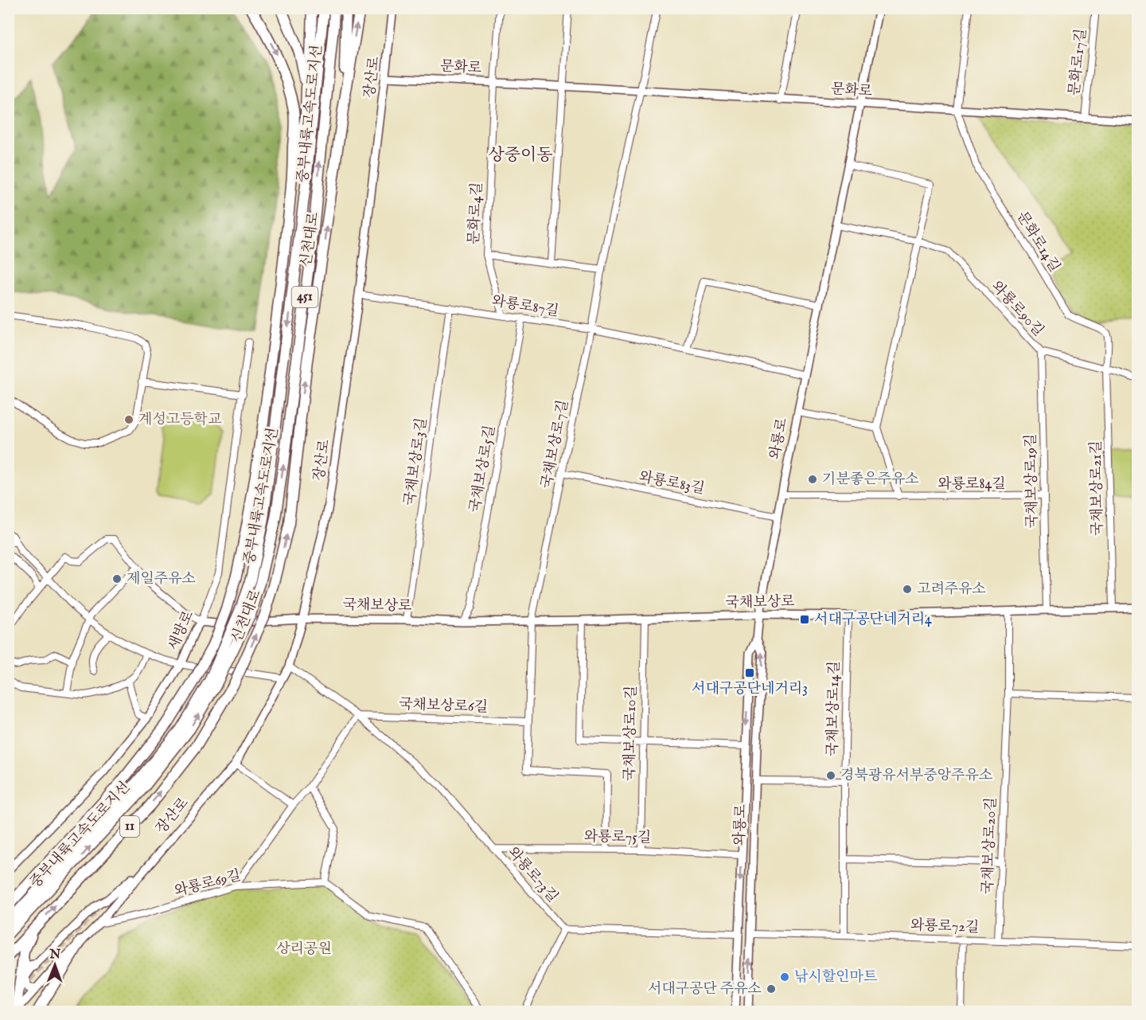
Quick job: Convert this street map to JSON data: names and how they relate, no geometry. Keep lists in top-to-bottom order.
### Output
{
  "streets": {
    "highway": [
      "중부내륙고속도로지선",
      "신천대로",
      "451",
      "11"
    ],
    "main road": [
      "문화로",
      "장산로",
      "와룡로",
      "국채보상로",
      "새방로"
    ],
    "street": [
      "문화로17길",
      "문화로4길",
      "문화로14길",
      "와룡로87길",
      "와룡로90길",
      "국채보상로7길",
      "국채보상로3길",
      "국채보상로5길",
      "국채보상로19길",
      "와룡로83길",
      "와룡로84길",
      "국채보상로21길",
      "국채보상로6길",
      "국채보상로14길",
      "국채보상로10길",
      "와룡로75길",
      "국채보상로20길",
      "와룡로73길",
      "와룡로69길",
      "와룡로72길"
    ]
  },
  "crossings": [
    ["문화로17길", "문화로"],
    ["문화로", "장산로"],
    ["문화로", "문화로4길"],
    ["문화로", "문화로14길"],
    ["문화로", "와룡로"],
    ["문화로", "국채보상로7길"],
    ["장산로", "와룡로87길"],
    ["장산로", "국채보상로"],
    ["장산로", "와룡로73길"],
    ["장산로", "와룡로69길"],
    ["문화로4길", "와룡로87길"],
    ["문화로14길", "와룡로90길"],
    ["문화로14길", "국채보상로21길"],
    ["와룡로87길", "와룡로"],
    ["와룡로87길", "국채보상로7길"],
    ["와룡로87길", "국채보상로3길"],
    ["와룡로87길", "국채보상로5길"],
    ["와룡로90길", "와룡로"],
    ["와룡로90길", "국채보상로19길"],
    ["와룡로90길", "국채보상로21길"],
    ["와룡로", "와룡로83길"],
    ["와룡로", "와룡로84길"],
    ["와룡로", "국채보상로"],
    ["와룡로", "와룡로75길"],
    ["와룡로", "와룡로72길"],
    ["국채보상로7길", "와룡로83길"],
    ["국채보상로7길", "국채보상로"],
    ["국채보상로3길", "국채보상로"],
    ["국채보상로5길", "국채보상로"],
    ["국채보상로19길", "와룡로84길"],
    ["국채보상로19길", "국채보상로"],
    ["국채보상로21길", "국채보상로"],
    ["국채보상로", "새방로"],
    ["국채보상로", "국채보상로14길"],
    ["국채보상로", "국채보상로10길"],
    ["국채보상로", "국채보상로20길"],
    ["국채보상로6길", "와룡로73길"],
    ["국채보상로14길", "와룡로72길"],
    ["국채보상로10길", "와룡로75길"],
    ["와룡로75길", "와룡로73길"],
    ["국채보상로20길", "와룡로72길"]
  ],
  "districts": ["상중이동"],
  "parks": ["상리공원"],
  "places": {
    "other": [
      "계성고등학교",
      "기분좋은주유소",
      "제일주유소",
      "고려주유소",
      "경북광유서부중앙주유소",
      "낚시할인마트",
      "서대구공단 주유소"
    ],
    "transit": ["서대구공단네거리4", "서대구공단네거리3"]
  },
  "north": "top"
}
